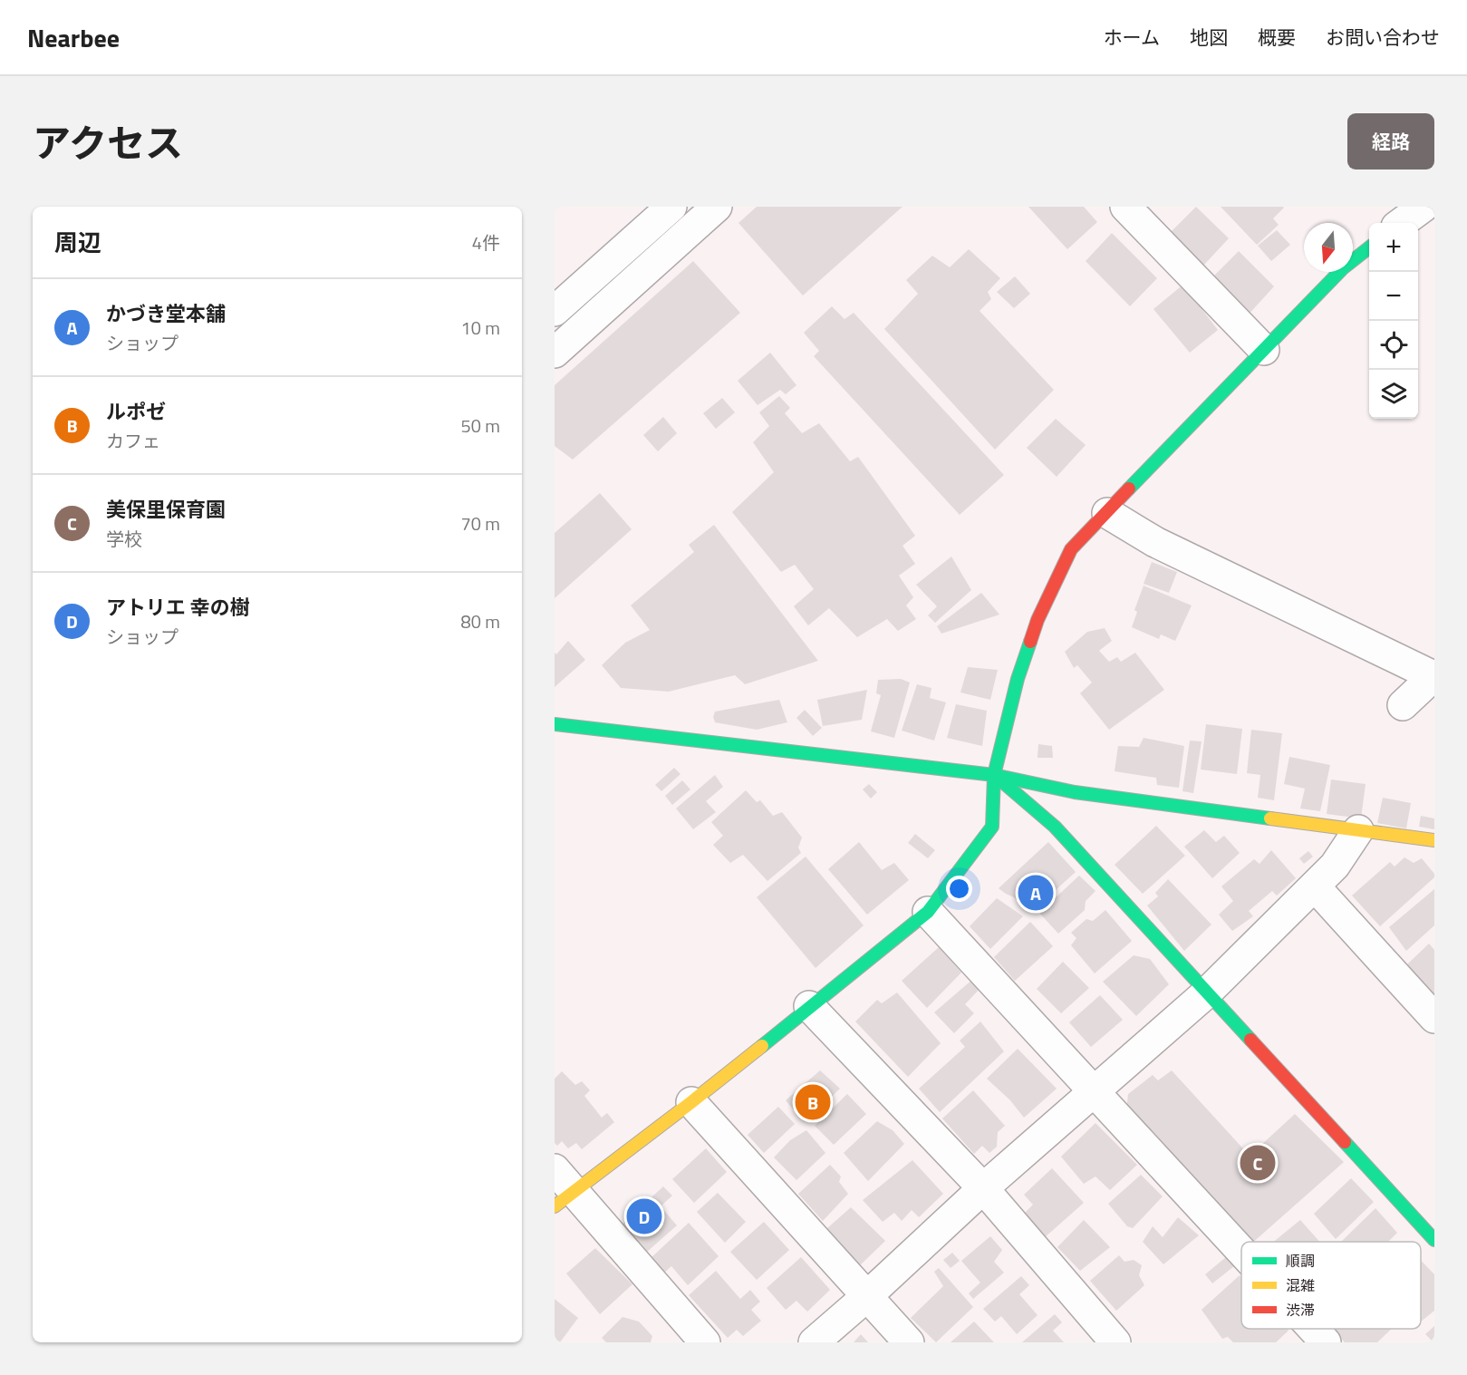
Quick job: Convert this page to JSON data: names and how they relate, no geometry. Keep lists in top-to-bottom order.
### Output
{
  "legend": ["順調", "混雑", "渋滞"],
  "north": "bottom",
  "page": {
    "header": "Nearbee",
    "nav": [
      "ホーム",
      "地図",
      "概要",
      "お問い合わせ"
    ],
    "title": "アクセス",
    "buttons": "経路",
    "heading": ["周辺", "4件"],
    "map_buttons": ["+", "−"],
    "list": [
      {
        "mark": "A",
        "name": "かづき堂本舗",
        "note": "ショップ",
        "value": "10 m"
      },
      {
        "mark": "B",
        "name": "ルポゼ",
        "note": "カフェ",
        "value": "50 m"
      },
      {
        "mark": "C",
        "name": "美保里保育園",
        "note": "学校",
        "value": "70 m"
      },
      {
        "mark": "D",
        "name": "アトリエ 幸の樹",
        "note": "ショップ",
        "value": "80 m"
      }
    ],
    "pins": [
      "A",
      "B",
      "C",
      "D"
    ]
  }
}
